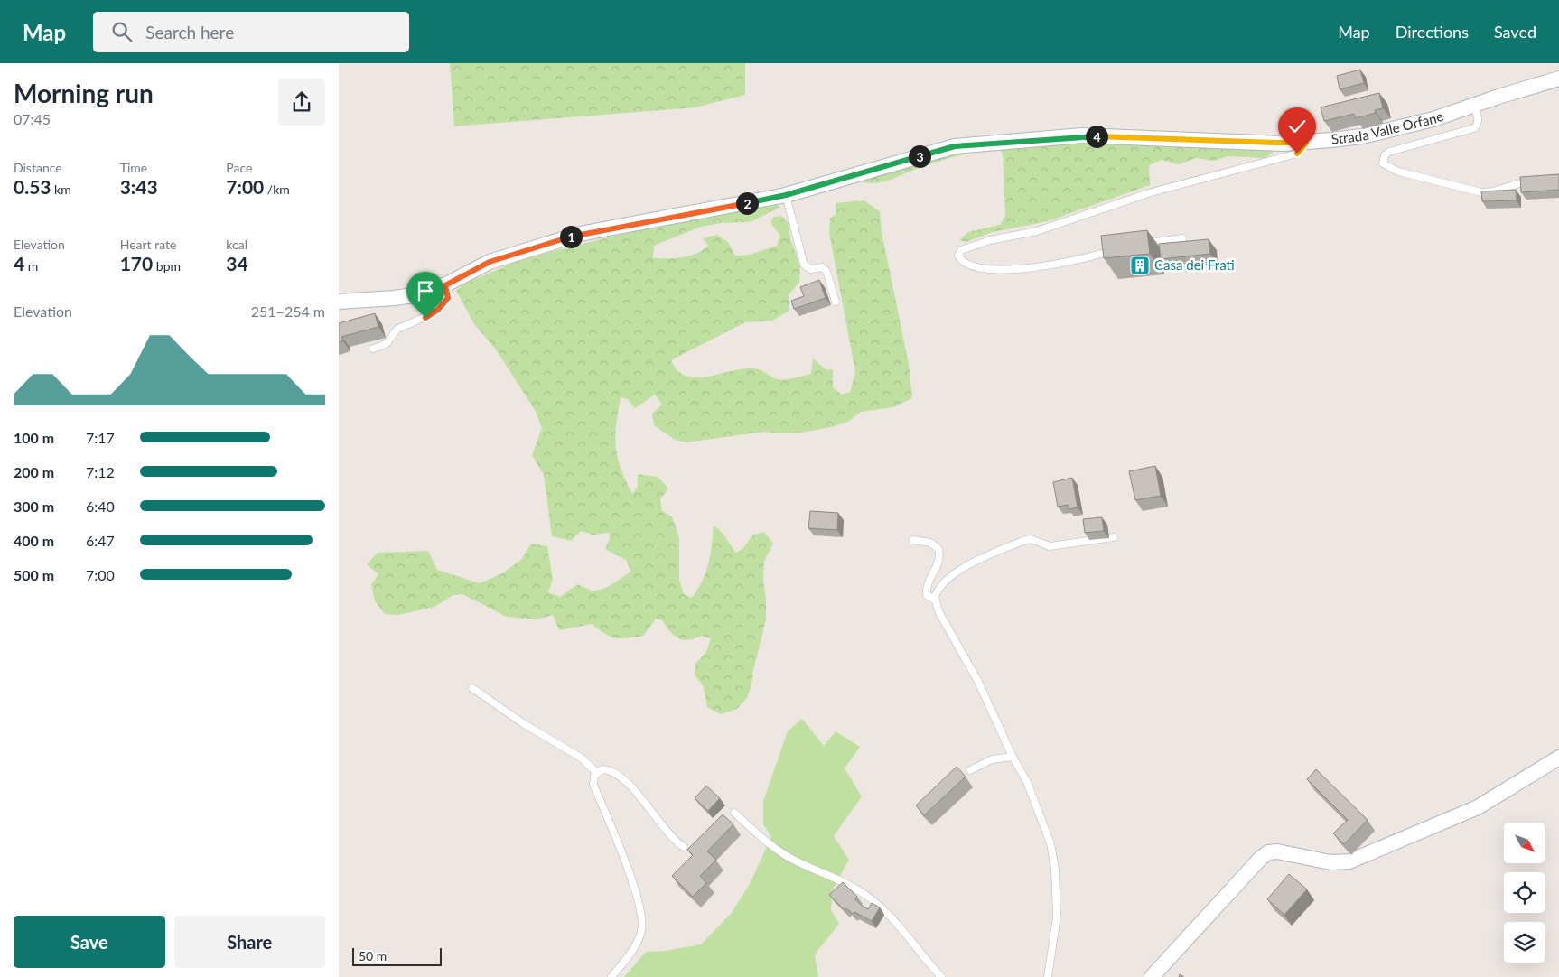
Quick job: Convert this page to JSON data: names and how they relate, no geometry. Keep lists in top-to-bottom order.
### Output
{
  "streets": {
    "street": ["Strada Valle Orfane"]
  },
  "places": {
    "building": ["Casa dei Frati"]
  },
  "scale_bar": "50 m",
  "north": "bottom right",
  "page": {
    "header": "Map",
    "search": "Search here",
    "nav": ["Map", "Directions", "Saved"],
    "heading": ["Morning run", "07:45"],
    "pins": [
      "4",
      "3",
      "2",
      "1"
    ],
    "stats": [
      ["Distance", "0.53 km"],
      ["Time", "3:43"],
      ["Pace", "7:00 /km"],
      ["Elevation", "4 m"],
      ["Heart rate", "170 bpm"],
      ["kcal", "34"]
    ],
    "chart": ["Elevation", "251–254 m"],
    "list": [
      {
        "name": "100 m",
        "note": "7:17"
      },
      {
        "name": "200 m",
        "note": "7:12"
      },
      {
        "name": "300 m",
        "note": "6:40"
      },
      {
        "name": "400 m",
        "note": "6:47"
      },
      {
        "name": "500 m",
        "note": "7:00"
      }
    ],
    "buttons": ["Save", "Share"],
    "scale": "50 m"
  }
}
